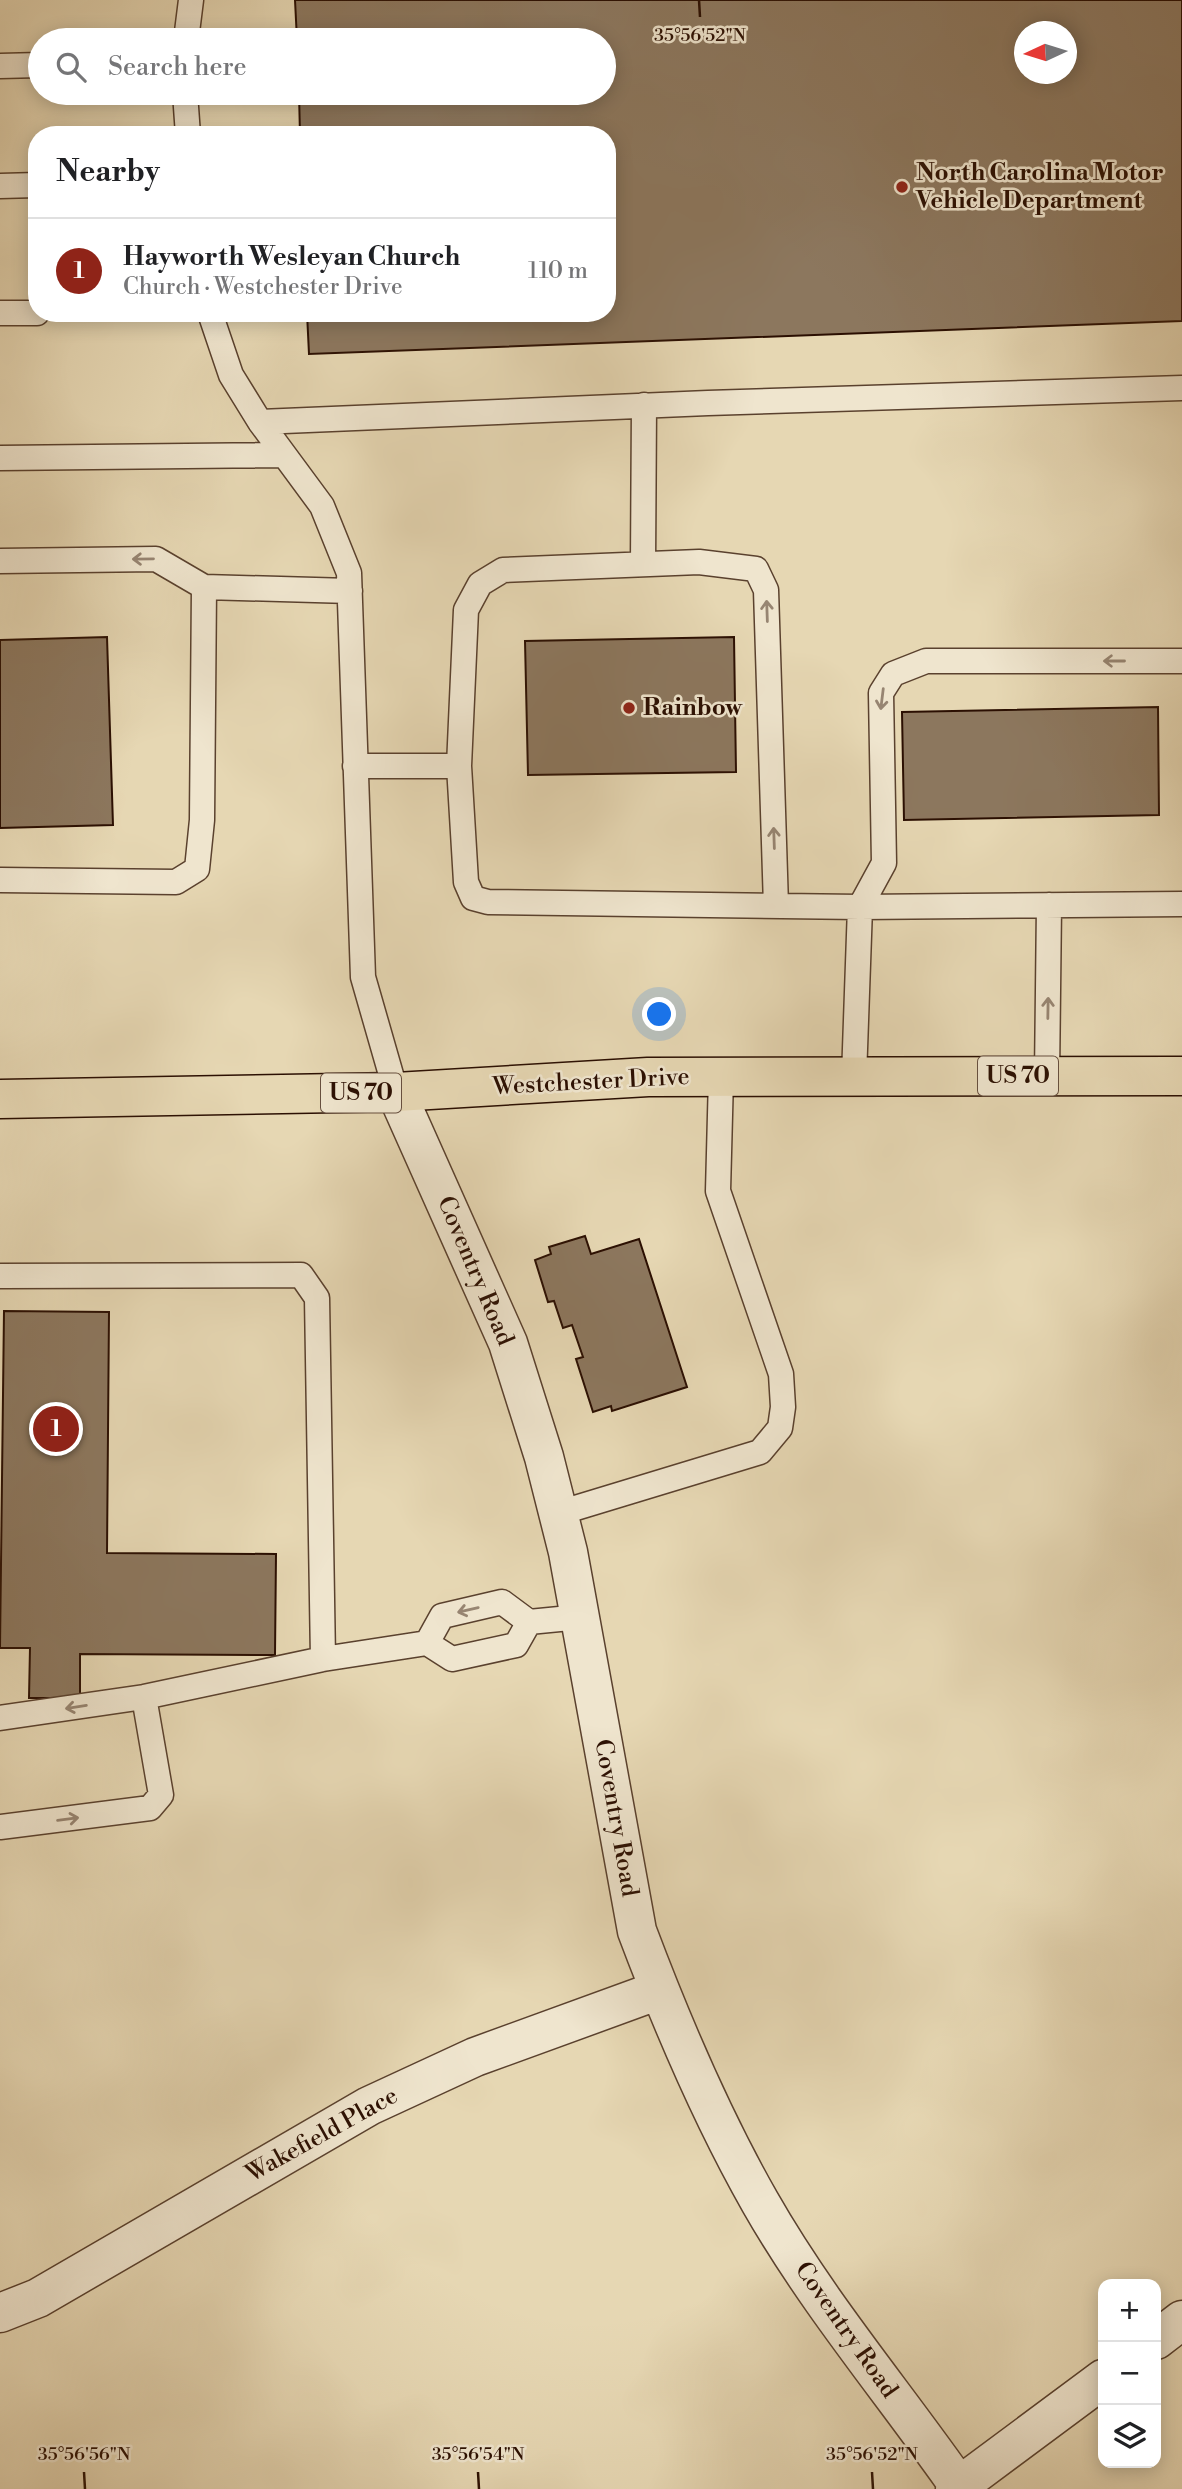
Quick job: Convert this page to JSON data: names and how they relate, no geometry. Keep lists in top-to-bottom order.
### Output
{
  "streets": {
    "main road": ["US 70", "Westchester Drive"],
    "street": ["Coventry Road", "Wakefield Place"]
  },
  "crossings": [
    ["Westchester Drive", "Coventry Road"],
    ["Coventry Road", "Wakefield Place"]
  ],
  "places": ["North Carolina Motor Vehicle Department", "Rainbow"],
  "north": "left",
  "page": {
    "search": "Search here",
    "heading": "Nearby",
    "list": [
      {
        "mark": "1",
        "name": "Hayworth Wesleyan Church",
        "note": "Church · Westchester Drive",
        "value": "110 m"
      }
    ],
    "pins": "1",
    "map_buttons": ["+", "−"]
  },
  "coordinates": ["35°56'52\"N", "35°56'56\"N", "35°56'54\"N"]
}
